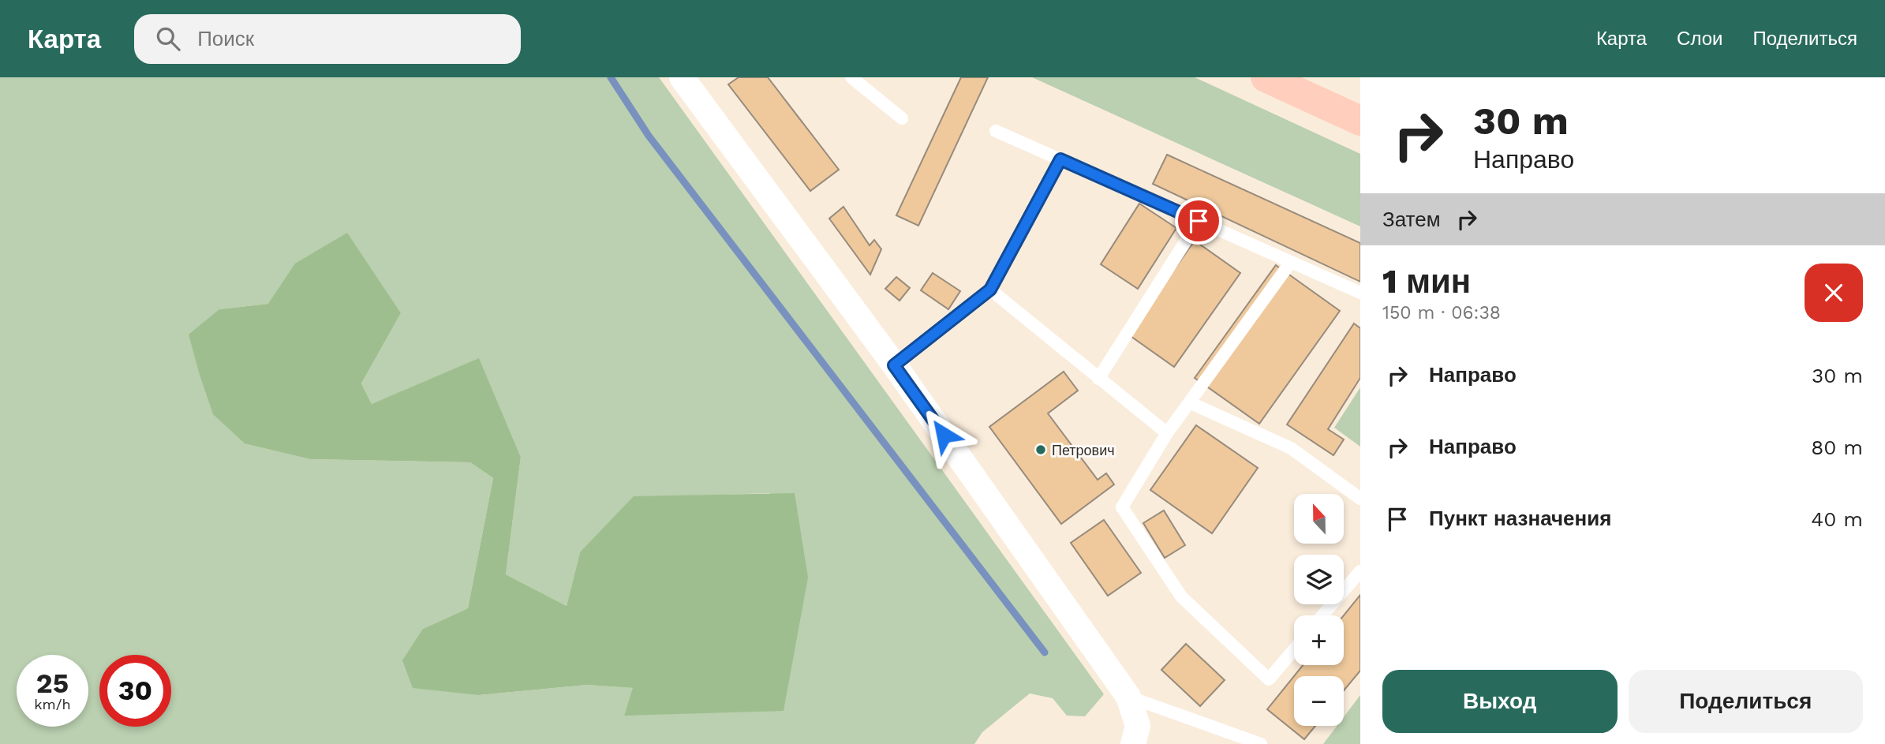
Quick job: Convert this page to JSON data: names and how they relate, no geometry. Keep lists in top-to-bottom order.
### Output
{
  "places": ["Петрович"],
  "north": "top",
  "page": {
    "header": "Карта",
    "search": "Поиск",
    "nav": ["Карта", "Слои", "Поделиться"],
    "turn": ["30 m", "Направо"],
    "then": "Затем",
    "heading": ["1 мин", "150 m · 06:38"],
    "list": [
      {
        "name": "Направо",
        "value": "30 m"
      },
      {
        "name": "Направо",
        "value": "80 m"
      },
      {
        "name": "Пункт назначения",
        "value": "40 m"
      }
    ],
    "map_buttons": ["+", "−"],
    "speed": "25 km/h",
    "limit": "30",
    "buttons": ["Выход", "Поделиться"]
  }
}
